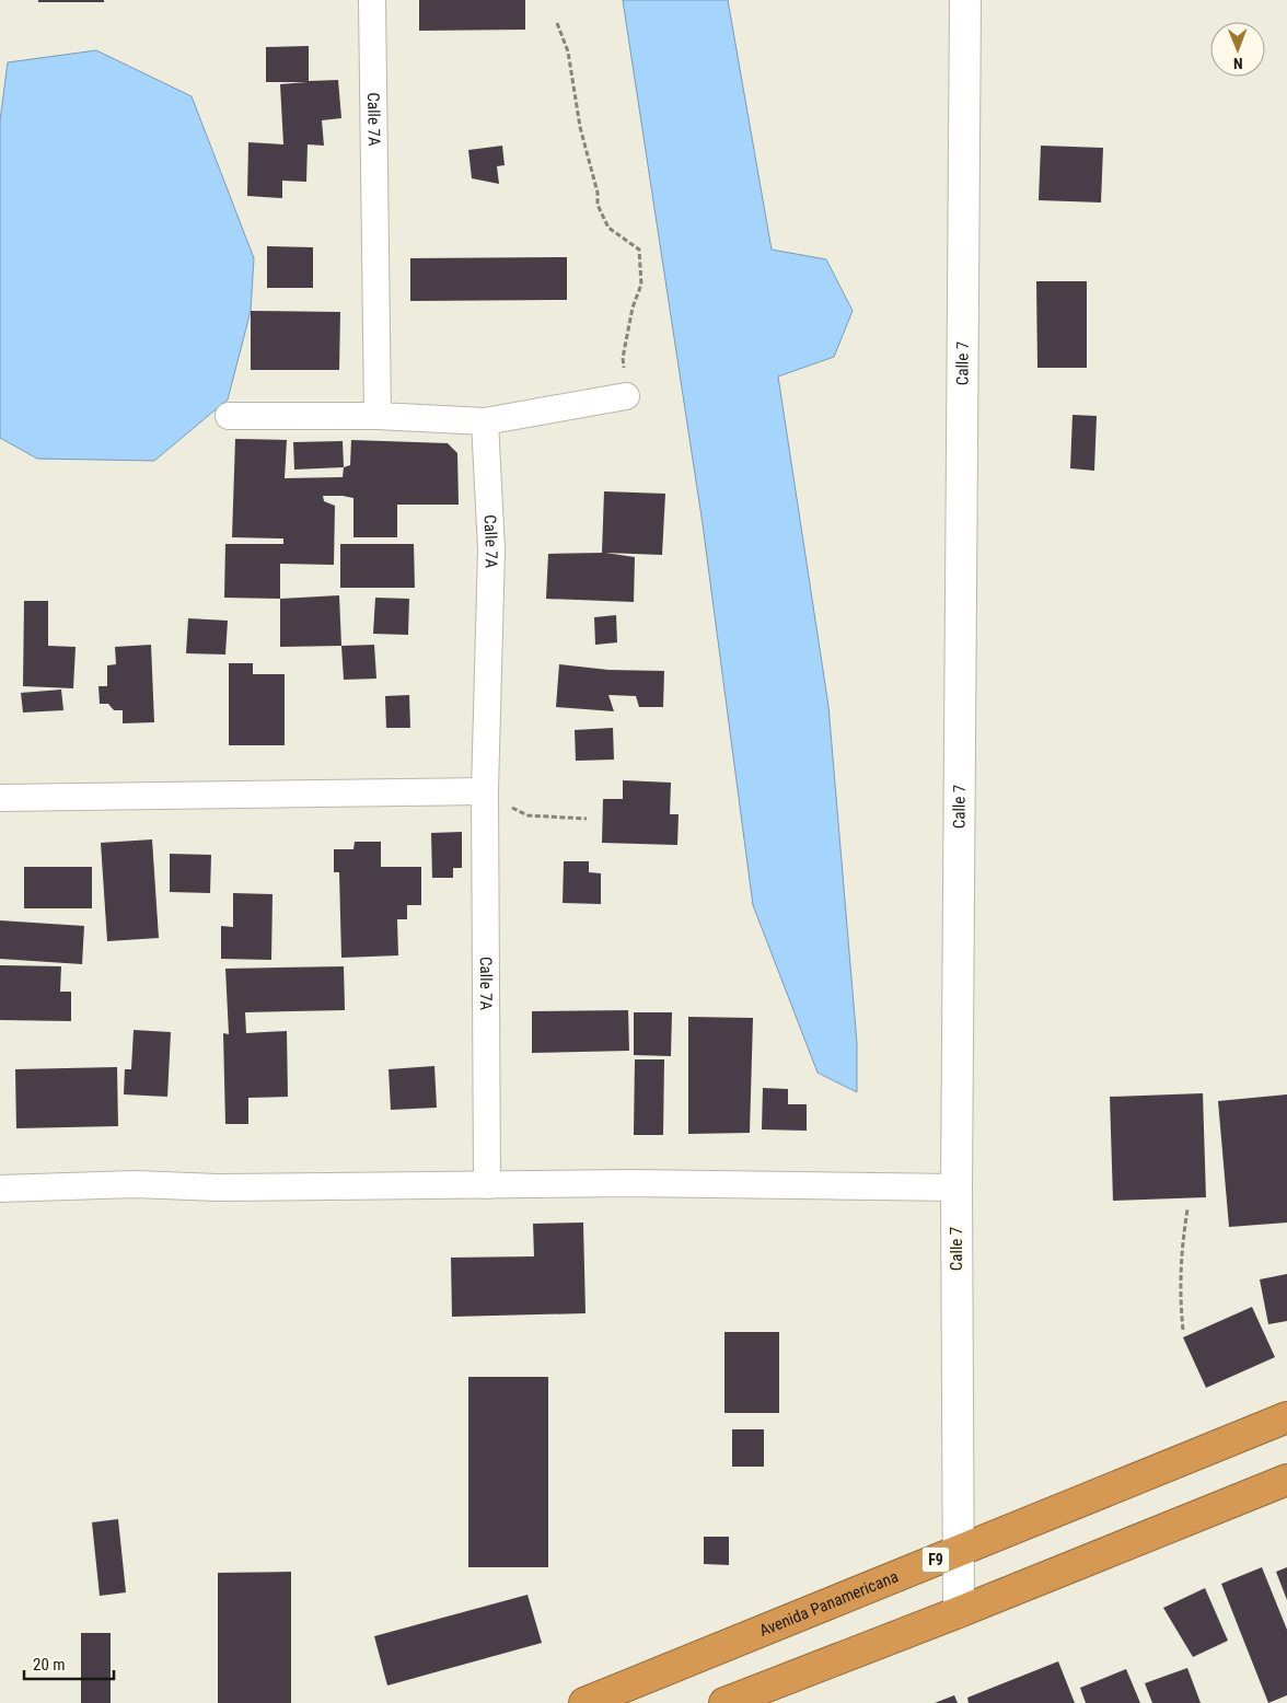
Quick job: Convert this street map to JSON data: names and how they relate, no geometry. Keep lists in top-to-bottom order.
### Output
{
  "streets": {
    "highway": ["F9", "Avenida Panamericana"],
    "street": ["Calle 7A", "Calle 7"]
  },
  "crossings": [
    ["Calle 7", "Avenida Panamericana"]
  ],
  "scale_bar": "20 m",
  "north": "bottom"
}
